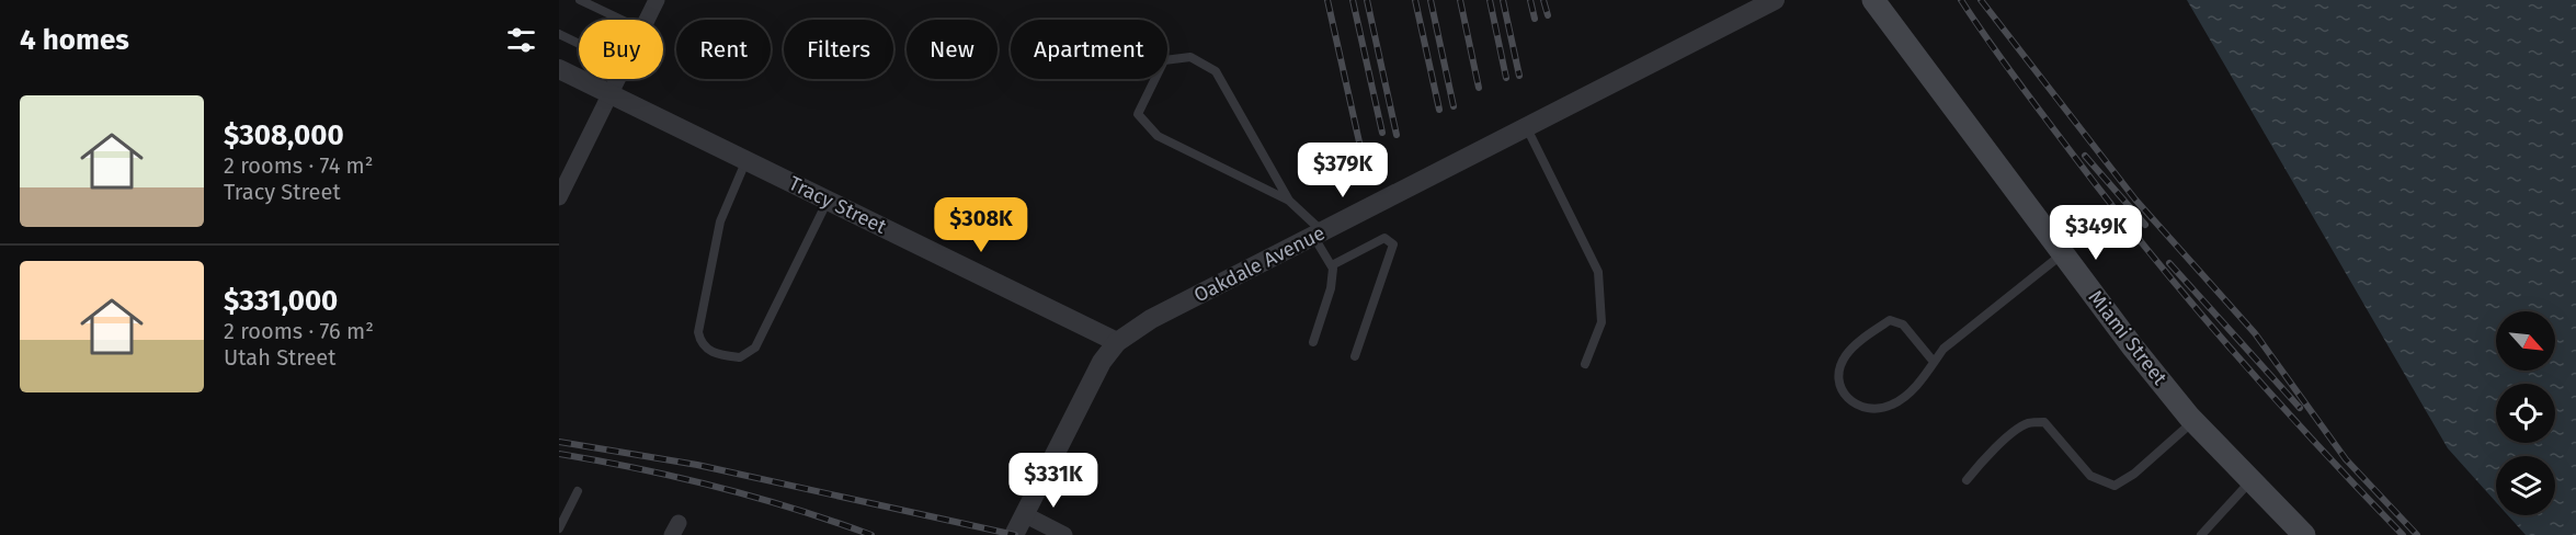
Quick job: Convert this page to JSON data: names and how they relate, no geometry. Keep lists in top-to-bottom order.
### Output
{
  "streets": {
    "main road": ["Miami Street"],
    "street": ["Tracy Street", "Oakdale Avenue"]
  },
  "crossings": [
    ["Tracy Street", "Oakdale Avenue"]
  ],
  "north": "bottom right",
  "page": {
    "heading": "4 homes",
    "chip": [
      "Buy",
      "Rent",
      "Filters",
      "New",
      "Apartment"
    ],
    "list": [
      {
        "name": "$308,000",
        "note": "2 rooms · 74 m² · Tracy Street"
      },
      {
        "name": "$331,000",
        "note": "2 rooms · 76 m² · Utah Street"
      }
    ],
    "price": [
      "$379K",
      "$308K",
      "$349K",
      "$331K"
    ]
  }
}
